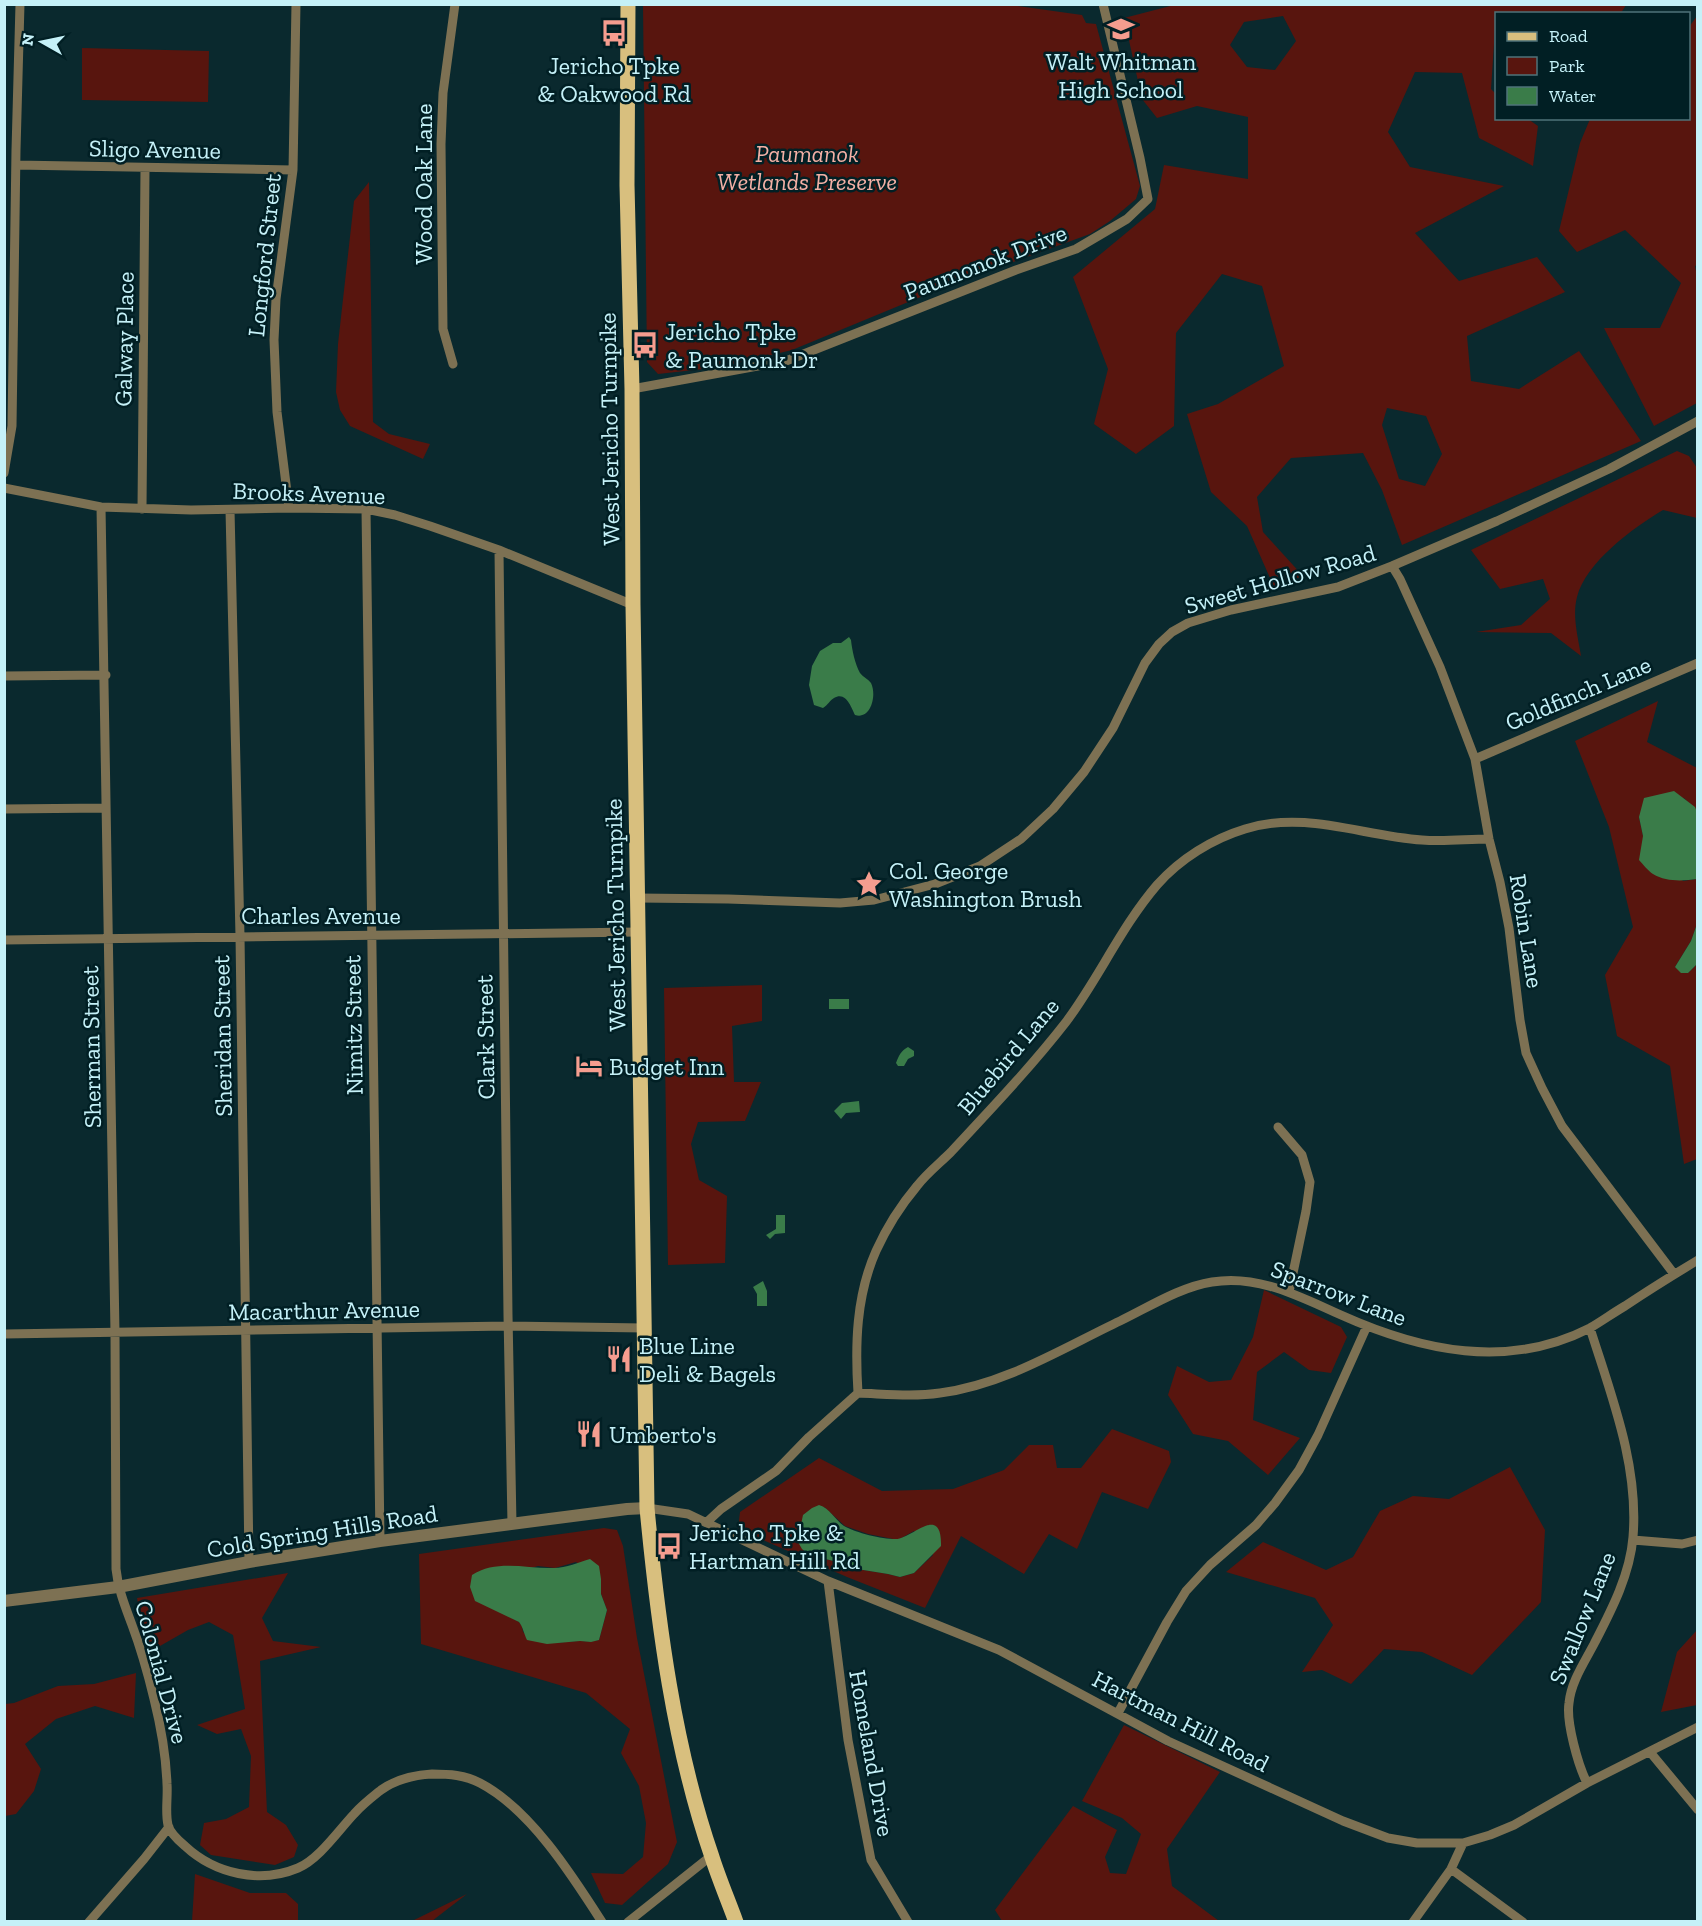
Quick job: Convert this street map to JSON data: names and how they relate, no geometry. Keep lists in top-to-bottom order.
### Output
{
  "streets": {
    "main road": ["West Jericho Turnpike"],
    "street": [
      "Sligo Avenue",
      "Wood Oak Lane",
      "Longford Street",
      "Paumonok Drive",
      "Galway Place",
      "Brooks Avenue",
      "Sweet Hollow Road",
      "Goldfinch Lane",
      "Charles Avenue",
      "Robin Lane",
      "Nimitz Street",
      "Sheridan Street",
      "Clark Street",
      "Sherman Street",
      "Bluebird Lane",
      "Sparrow Lane",
      "Macarthur Avenue",
      "Cold Spring Hills Road",
      "Swallow Lane",
      "Colonial Drive",
      "Hartman Hill Road",
      "Homeland Drive"
    ]
  },
  "crossings": [
    ["Sligo Avenue", "Longford Street"],
    ["Sligo Avenue", "Galway Place"],
    ["Longford Street", "Brooks Avenue"],
    ["Paumonok Drive", "West Jericho Turnpike"],
    ["Galway Place", "Brooks Avenue"],
    ["West Jericho Turnpike", "Brooks Avenue"],
    ["West Jericho Turnpike", "Sweet Hollow Road"],
    ["West Jericho Turnpike", "Charles Avenue"],
    ["West Jericho Turnpike", "Macarthur Avenue"],
    ["West Jericho Turnpike", "Cold Spring Hills Road"],
    ["West Jericho Turnpike", "Hartman Hill Road"],
    ["Brooks Avenue", "Nimitz Street"],
    ["Brooks Avenue", "Sheridan Street"],
    ["Brooks Avenue", "Clark Street"],
    ["Brooks Avenue", "Sherman Street"],
    ["Sweet Hollow Road", "Robin Lane"],
    ["Goldfinch Lane", "Robin Lane"],
    ["Charles Avenue", "Nimitz Street"],
    ["Charles Avenue", "Sheridan Street"],
    ["Charles Avenue", "Clark Street"],
    ["Charles Avenue", "Sherman Street"],
    ["Robin Lane", "Bluebird Lane"],
    ["Robin Lane", "Sparrow Lane"],
    ["Nimitz Street", "Macarthur Avenue"],
    ["Nimitz Street", "Cold Spring Hills Road"],
    ["Sheridan Street", "Macarthur Avenue"],
    ["Sheridan Street", "Cold Spring Hills Road"],
    ["Clark Street", "Macarthur Avenue"],
    ["Clark Street", "Cold Spring Hills Road"],
    ["Sherman Street", "Macarthur Avenue"],
    ["Sherman Street", "Cold Spring Hills Road"],
    ["Sherman Street", "Colonial Drive"],
    ["Bluebird Lane", "Sparrow Lane"],
    ["Sparrow Lane", "Swallow Lane"],
    ["Cold Spring Hills Road", "Colonial Drive"],
    ["Cold Spring Hills Road", "Hartman Hill Road"],
    ["Swallow Lane", "Hartman Hill Road"],
    ["Hartman Hill Road", "Homeland Drive"]
  ],
  "parks": ["Paumanok Wetlands Preserve"],
  "places": {
    "school or university": ["Walt Whitman High School"],
    "bus stop": ["Jericho Tpke & Oakwood Rd", "Jericho Tpke & Paumonk Dr", "Jericho Tpke & Hartman Hill Rd"],
    "place": ["Col. George Washington Brush"],
    "hotel": ["Budget Inn"],
    "restaurant": ["Blue Line Deli & Bagels", "Umberto's"]
  },
  "legend": ["Road", "Park", "Water"],
  "north": "left"
}
